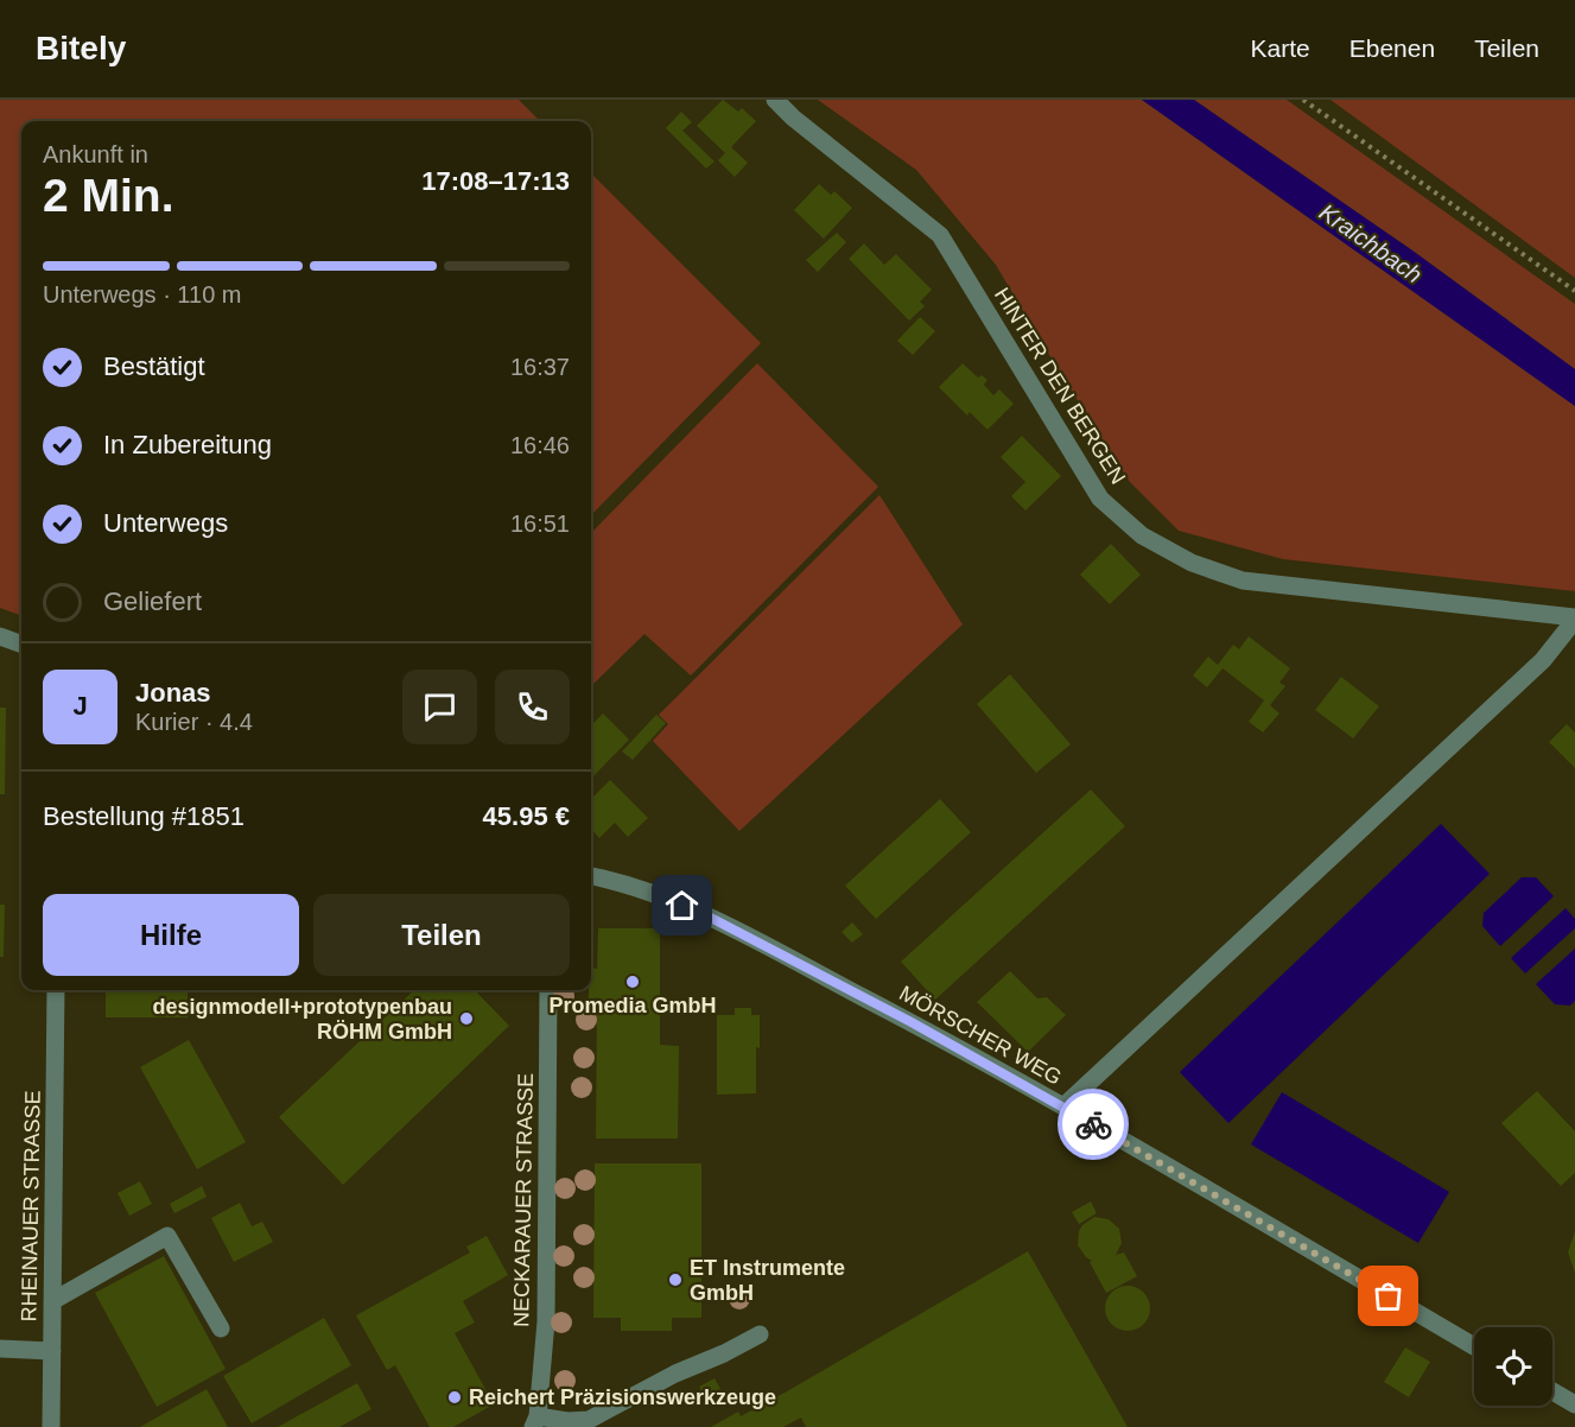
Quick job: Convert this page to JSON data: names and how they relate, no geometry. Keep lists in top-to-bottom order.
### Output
{
  "streets": {
    "street": [
      "HINTER DEN BERGEN",
      "MÖRSCHER WEG",
      "NECKARAUER STRASSE",
      "RHEINAUER STRASSE"
    ]
  },
  "water": ["Kraichbach"],
  "places": [
    "Promedia GmbH",
    "designmodell+prototypenbau RÖHM GmbH",
    "ET Instrumente GmbH",
    "Reichert Präzisionswerkzeuge"
  ],
  "page": {
    "header": "Bitely",
    "nav": ["Karte", "Ebenen", "Teilen"],
    "heading": ["2 Min.", "Ankunft in", "17:08–17:13"],
    "panel": [
      "Jonas",
      "Kurier · 4.4",
      "Bestellung #1851",
      "45.95 €"
    ],
    "bar": "Unterwegs · 110 m",
    "list": [
      ["Bestätigt", "16:37"],
      ["In Zubereitung", "16:46"],
      ["Unterwegs", "16:51"],
      "Geliefert"
    ],
    "round": "J",
    "buttons": ["Hilfe", "Teilen"]
  }
}
